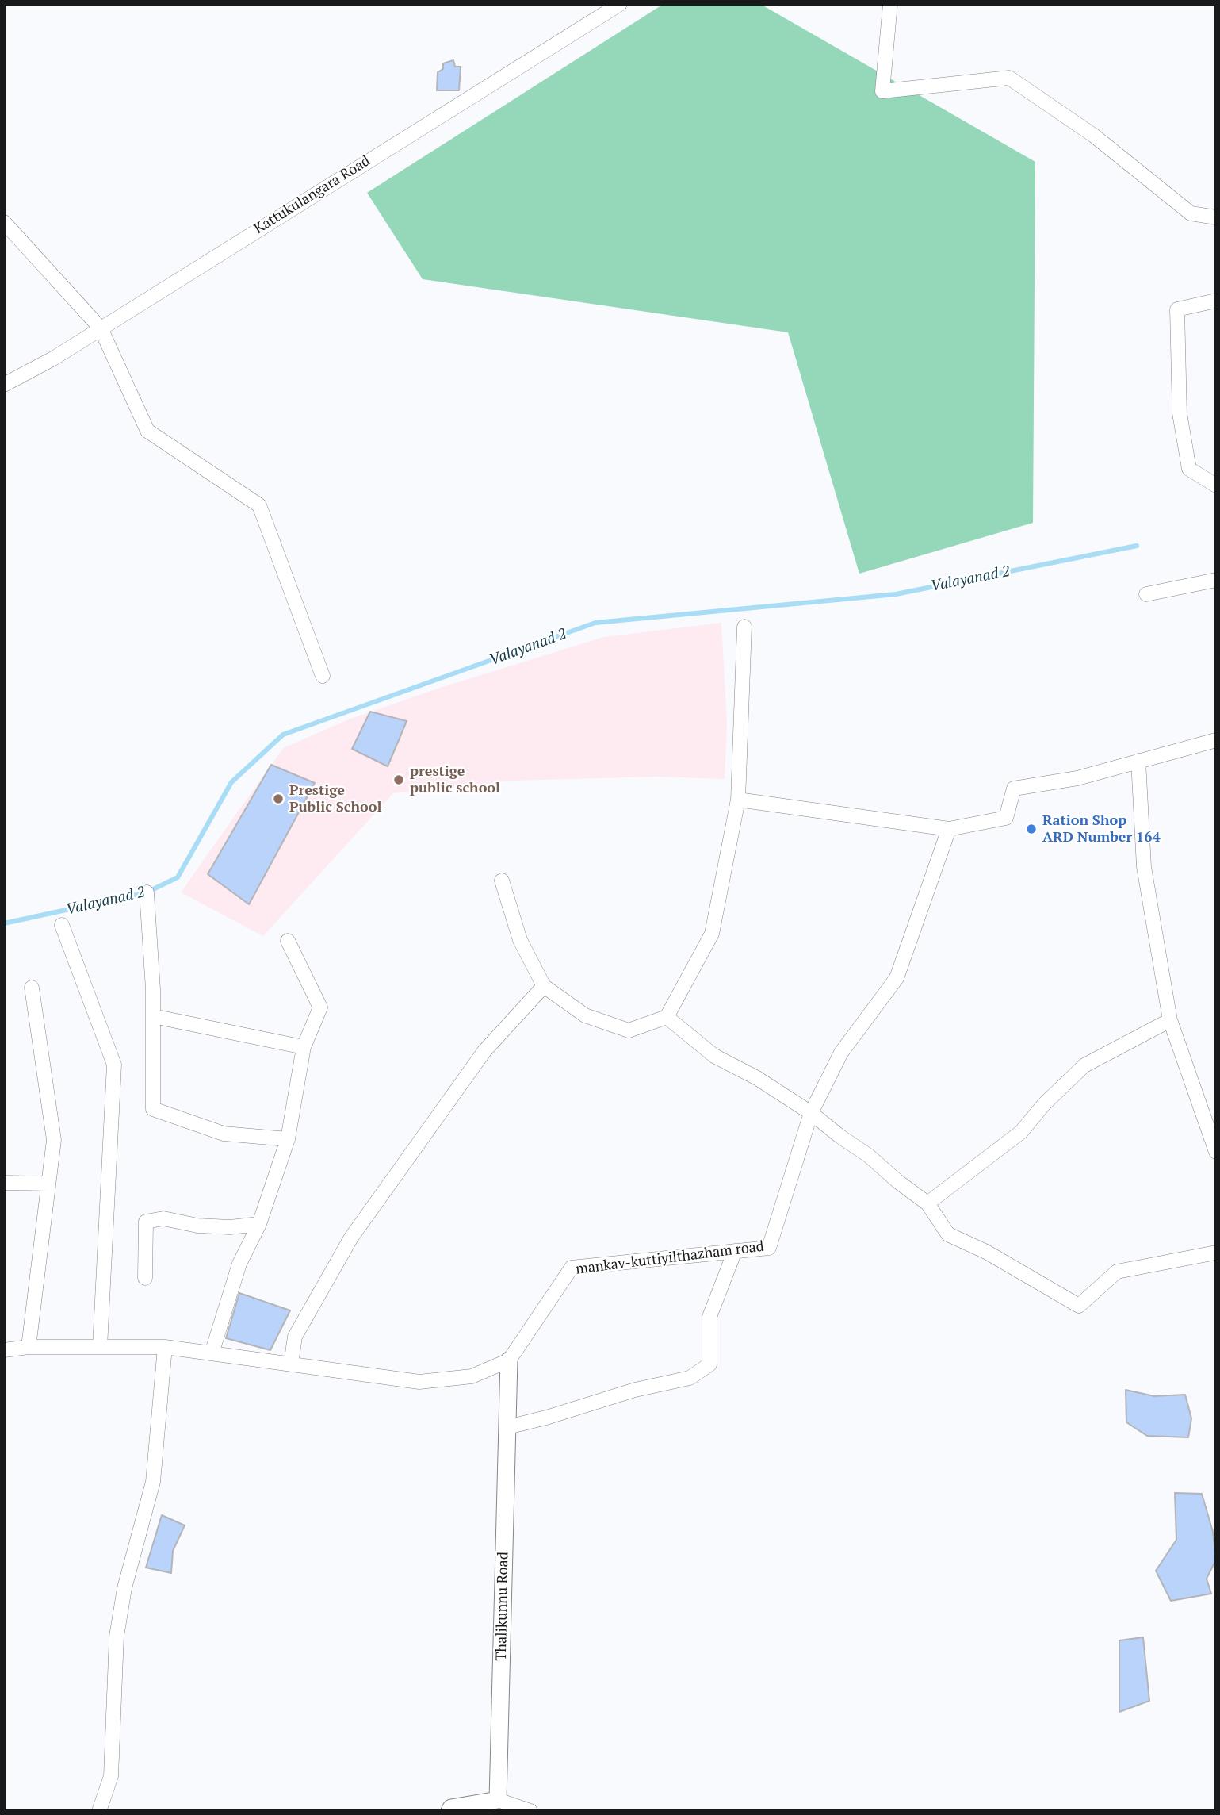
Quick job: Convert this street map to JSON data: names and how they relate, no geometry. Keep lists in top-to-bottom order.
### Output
{
  "streets": {
    "street": ["Kattukulangara Road", "mankav-kuttiyilthazham road", "Thalikunnu Road"]
  },
  "crossings": [
    ["mankav-kuttiyilthazham road", "Thalikunnu Road"]
  ],
  "water": ["Valayanad 2"],
  "places": ["prestige public school", "Prestige Public School", "Ration Shop ARD Number 164"]
}
